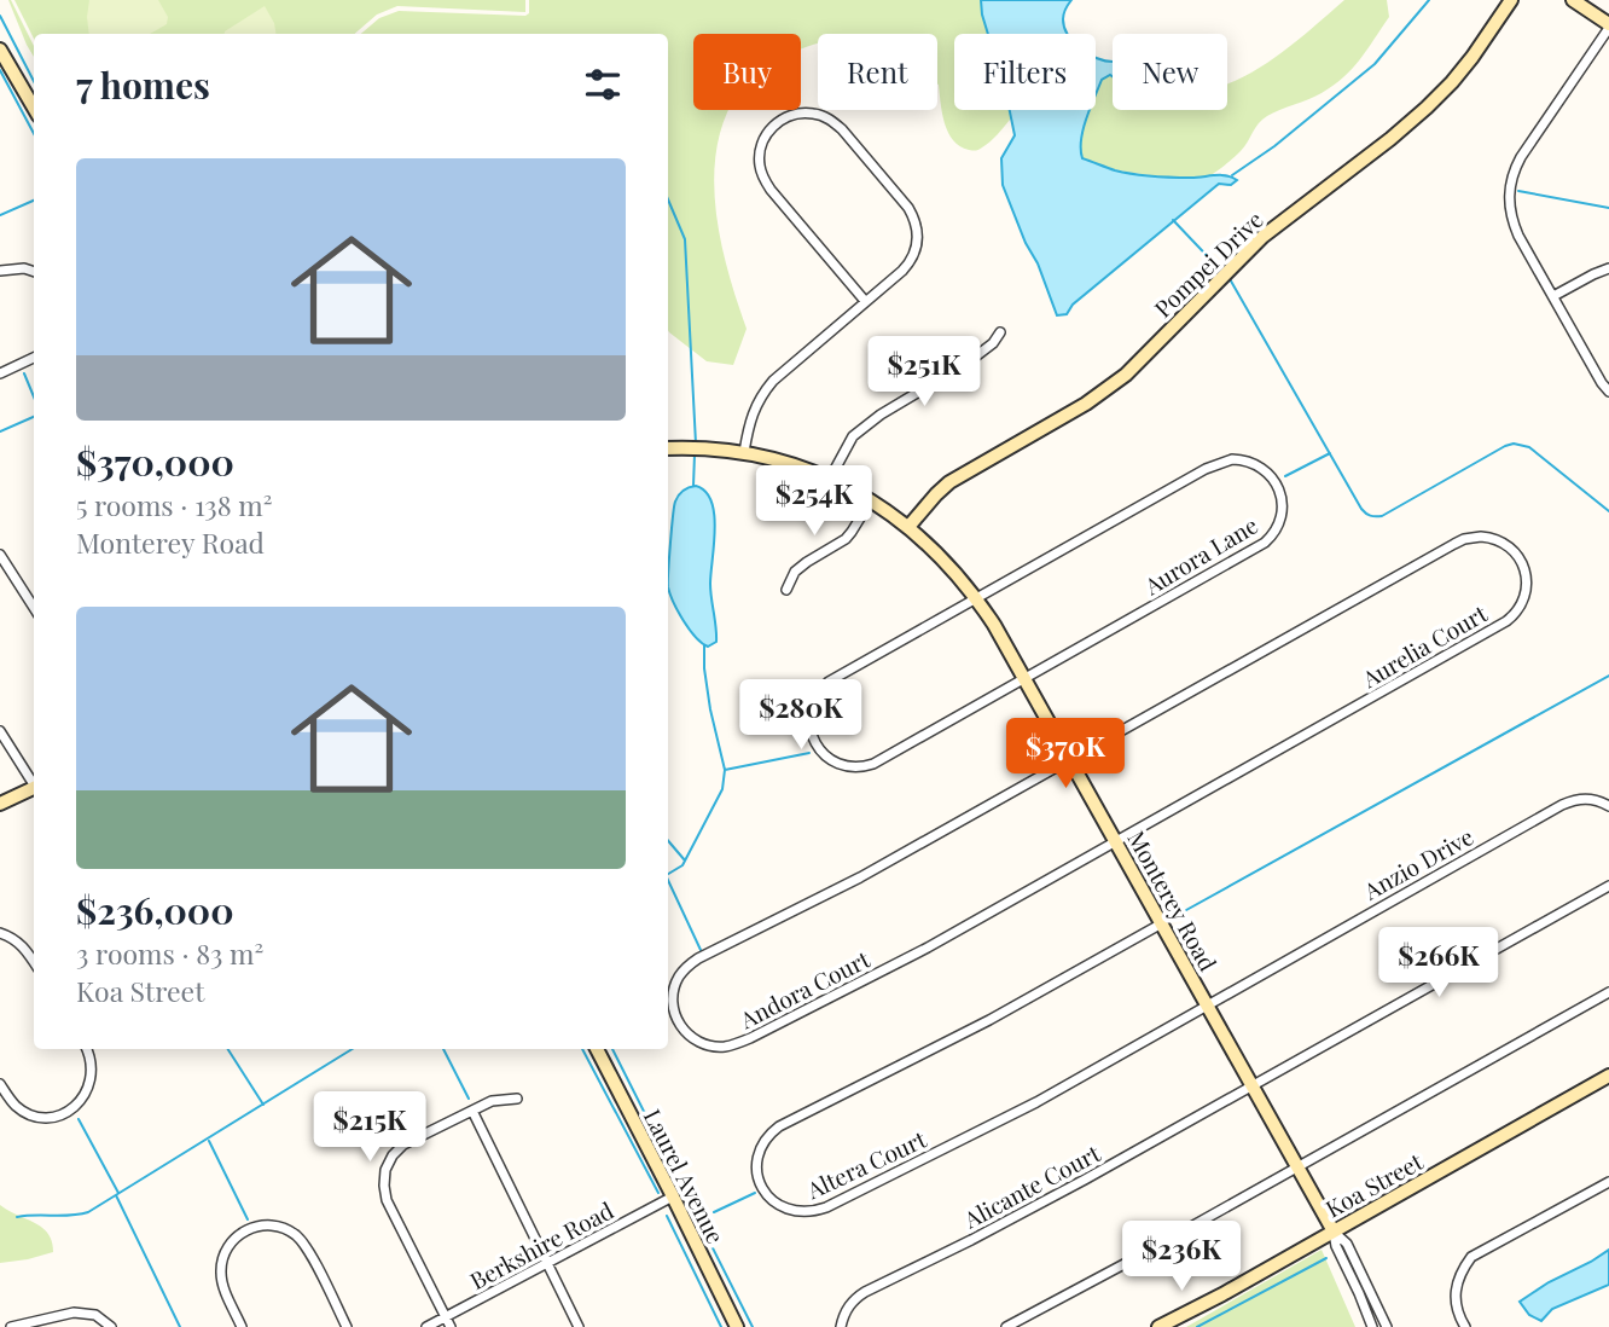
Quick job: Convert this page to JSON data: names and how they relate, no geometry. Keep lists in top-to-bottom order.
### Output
{
  "streets": {
    "street": [
      "Pompei Drive",
      "Aurora Lane",
      "Aurelia Court",
      "Anzio Drive",
      "Monterey Road",
      "Andora Court",
      "Altera Court",
      "Laurel Avenue",
      "Koa Street",
      "Alicante Court",
      "Berkshire Road"
    ]
  },
  "crossings": [
    ["Pompei Drive", "Monterey Road"],
    ["Aurora Lane", "Monterey Road"],
    ["Aurelia Court", "Monterey Road"],
    ["Aurelia Court", "Andora Court"],
    ["Anzio Drive", "Monterey Road"],
    ["Anzio Drive", "Altera Court"],
    ["Monterey Road", "Andora Court"],
    ["Monterey Road", "Altera Court"],
    ["Monterey Road", "Koa Street"],
    ["Monterey Road", "Alicante Court"],
    ["Laurel Avenue", "Berkshire Road"]
  ],
  "page": {
    "chip": [
      "Buy",
      "Rent",
      "Filters",
      "New"
    ],
    "heading": "7 homes",
    "list": [
      {
        "name": "$370,000",
        "note": "5 rooms · 138 m² · Monterey Road"
      },
      {
        "name": "$236,000",
        "note": "3 rooms · 83 m² · Koa Street"
      }
    ],
    "price": [
      "$251K",
      "$254K",
      "$280K",
      "$370K",
      "$266K",
      "$215K",
      "$236K"
    ]
  }
}
